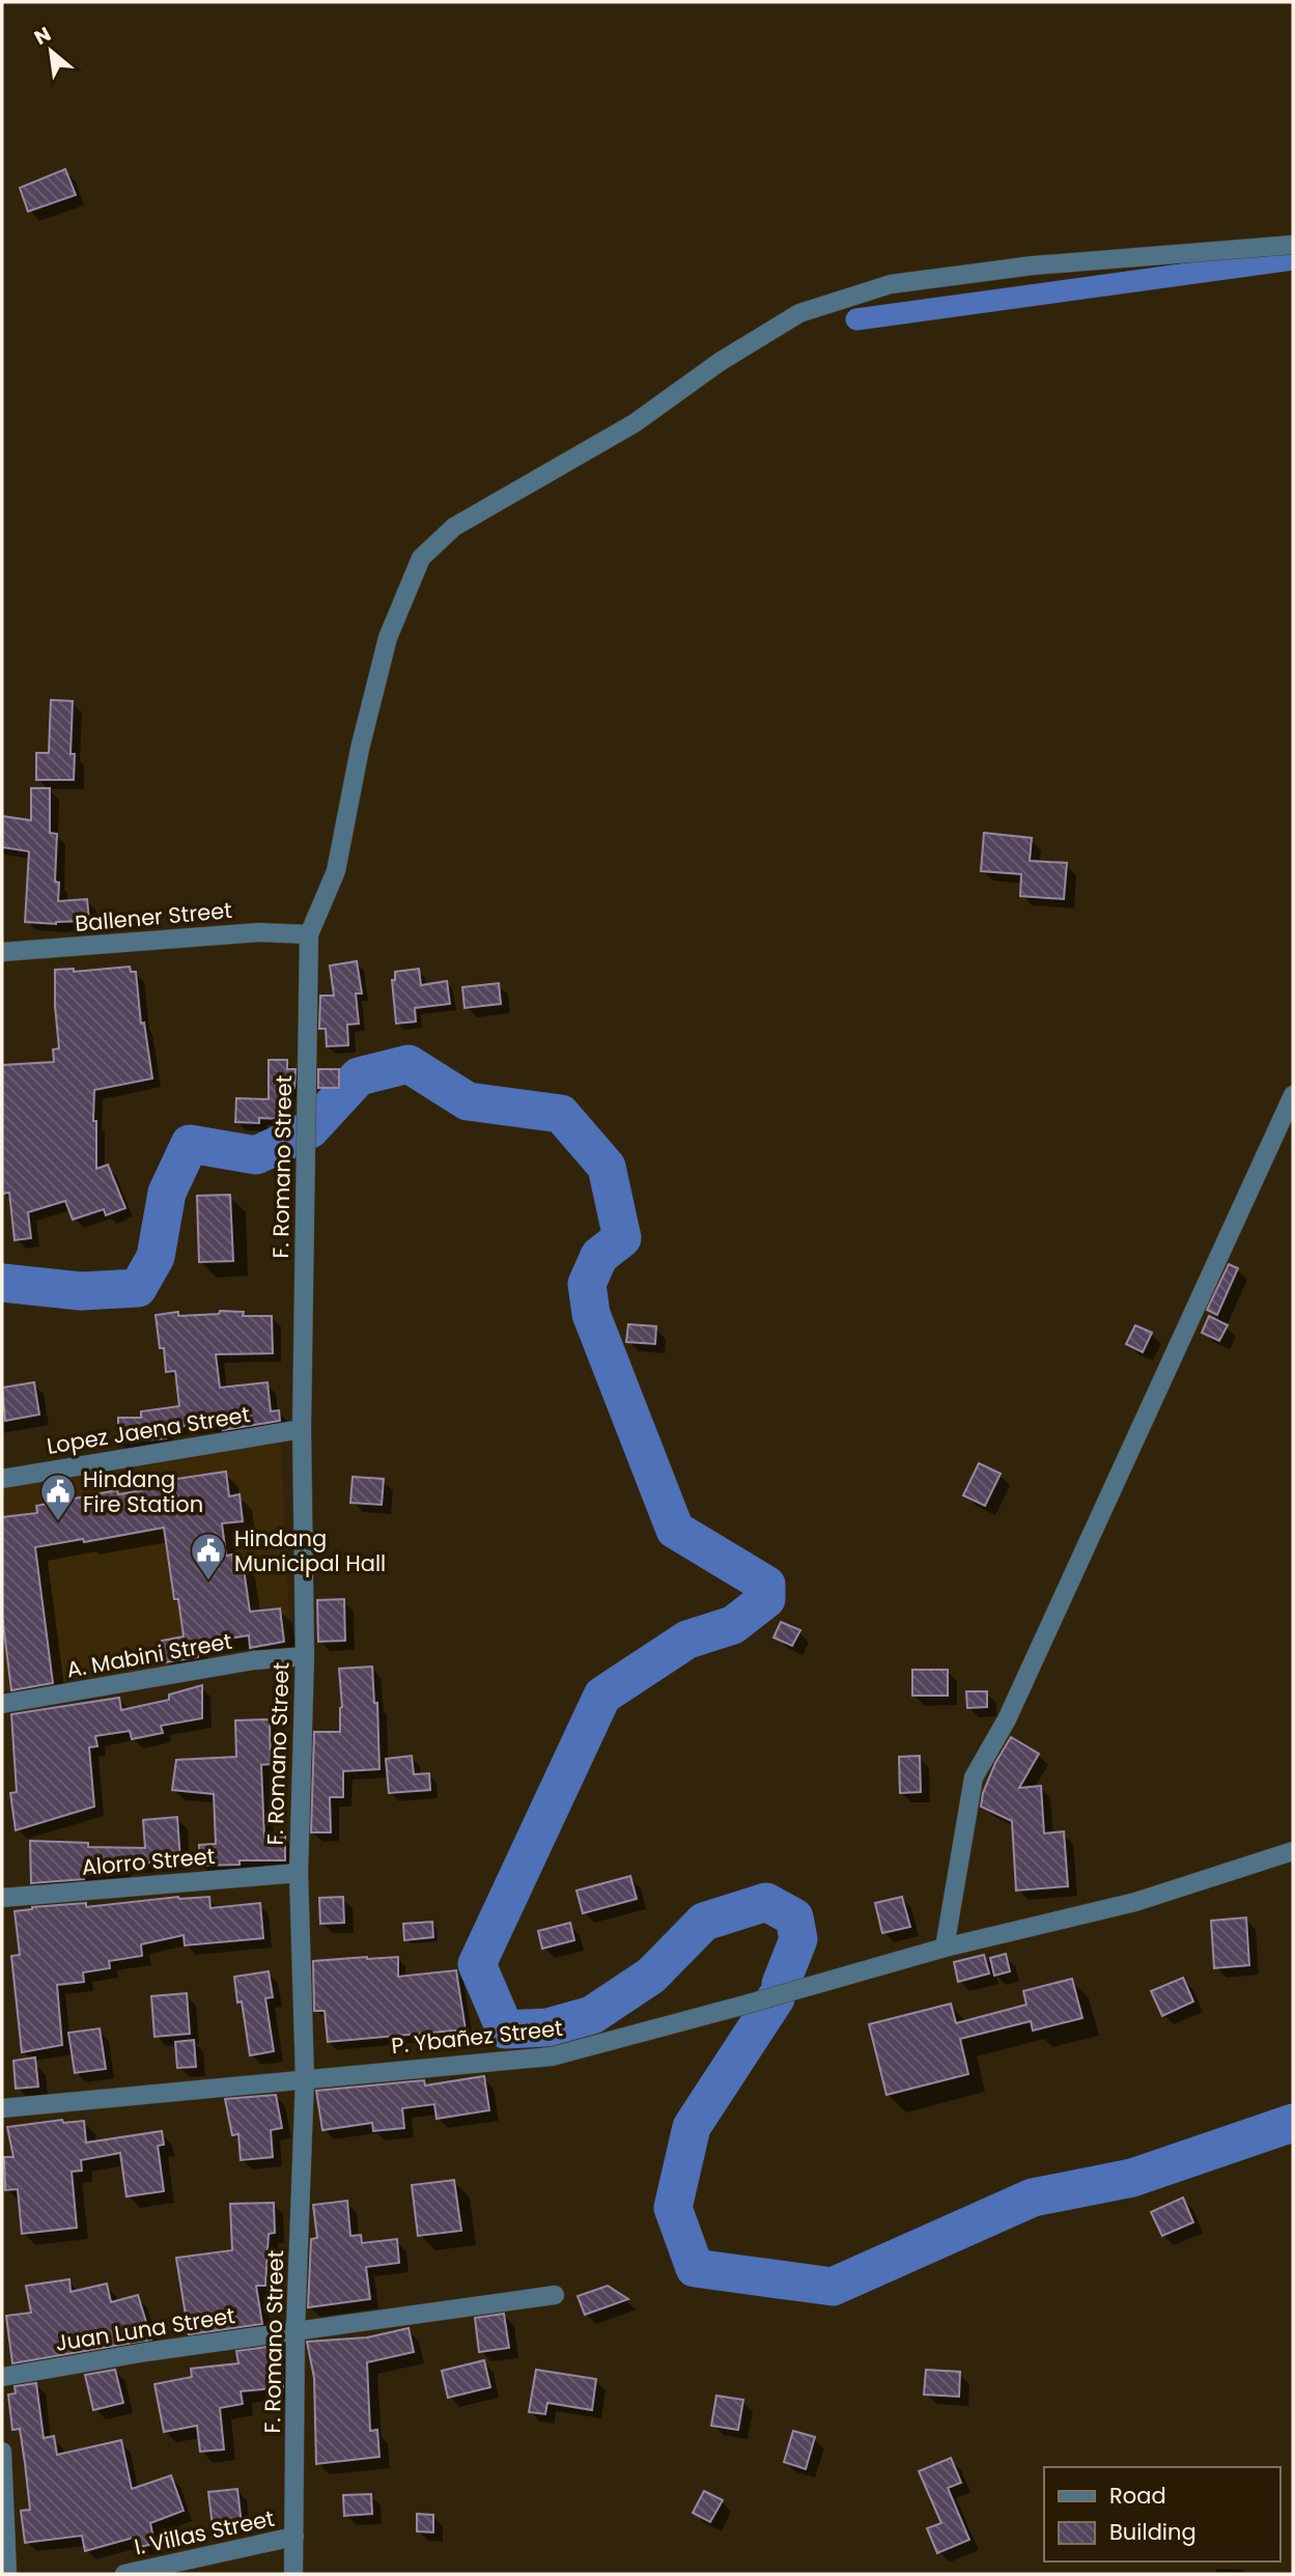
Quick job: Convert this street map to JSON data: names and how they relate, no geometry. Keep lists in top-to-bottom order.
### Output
{
  "streets": {
    "street": [
      "Ballener Street",
      "F. Romano Street",
      "Lopez Jaena Street",
      "A. Mabini Street",
      "Alorro Street",
      "P. Ybañez Street",
      "Juan Luna Street",
      "I. Villas Street"
    ]
  },
  "crossings": [
    ["Ballener Street", "F. Romano Street"],
    ["F. Romano Street", "Lopez Jaena Street"],
    ["F. Romano Street", "A. Mabini Street"],
    ["F. Romano Street", "Alorro Street"],
    ["F. Romano Street", "P. Ybañez Street"],
    ["F. Romano Street", "Juan Luna Street"],
    ["F. Romano Street", "I. Villas Street"]
  ],
  "places": {
    "public building": ["Hindang Fire Station", "Hindang Municipal Hall"]
  },
  "legend": ["Road", "Building"],
  "north": "top left"
}
